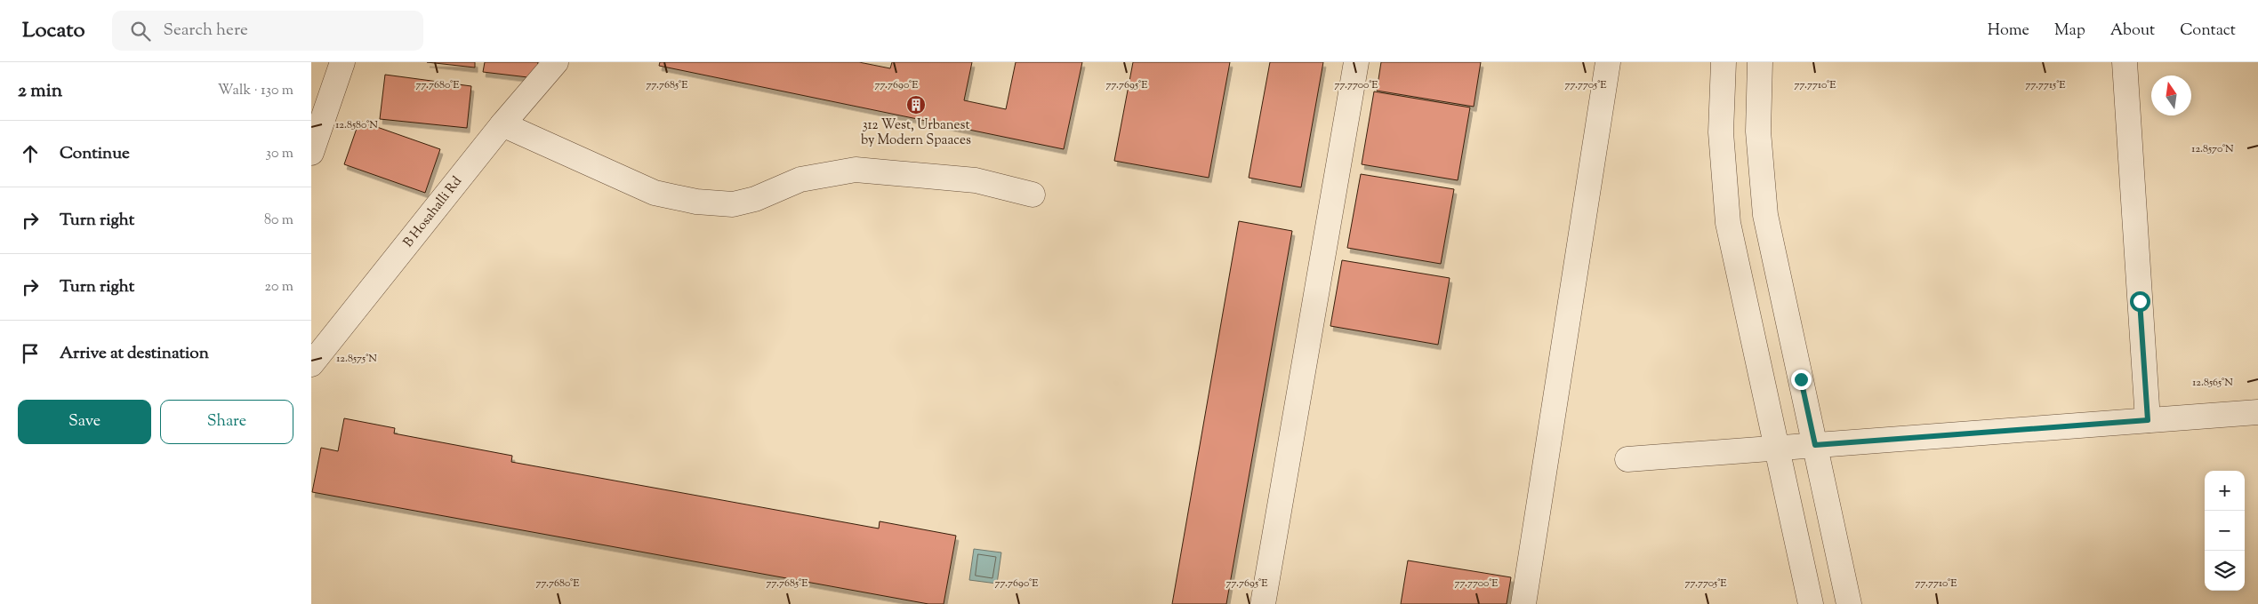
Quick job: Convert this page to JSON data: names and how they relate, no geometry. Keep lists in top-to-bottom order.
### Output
{
  "streets": {
    "street": ["B Hosahalli Rd"]
  },
  "places": {
    "building": ["312 West, Urbanest by Modern Spaaces"]
  },
  "north": "top",
  "page": {
    "header": "Locato",
    "search": "Search here",
    "nav": [
      "Home",
      "Map",
      "About",
      "Contact"
    ],
    "heading": ["2 min", "Walk · 130 m"],
    "list": [
      ["Continue", "30 m"],
      ["Turn right", "80 m"],
      ["Turn right", "20 m"],
      "Arrive at destination"
    ],
    "buttons": ["Save", "Share"],
    "map_buttons": ["+", "−"]
  },
  "coordinates": [
    "77.7680°E",
    "77.7685°E",
    "77.7690°E",
    "77.7695°E",
    "77.7700°E",
    "77.7705°E",
    "77.7710°E",
    "77.7715°E",
    "12.8580°N",
    "12.8570°N",
    "12.8575°N",
    "12.8565°N"
  ]
}
